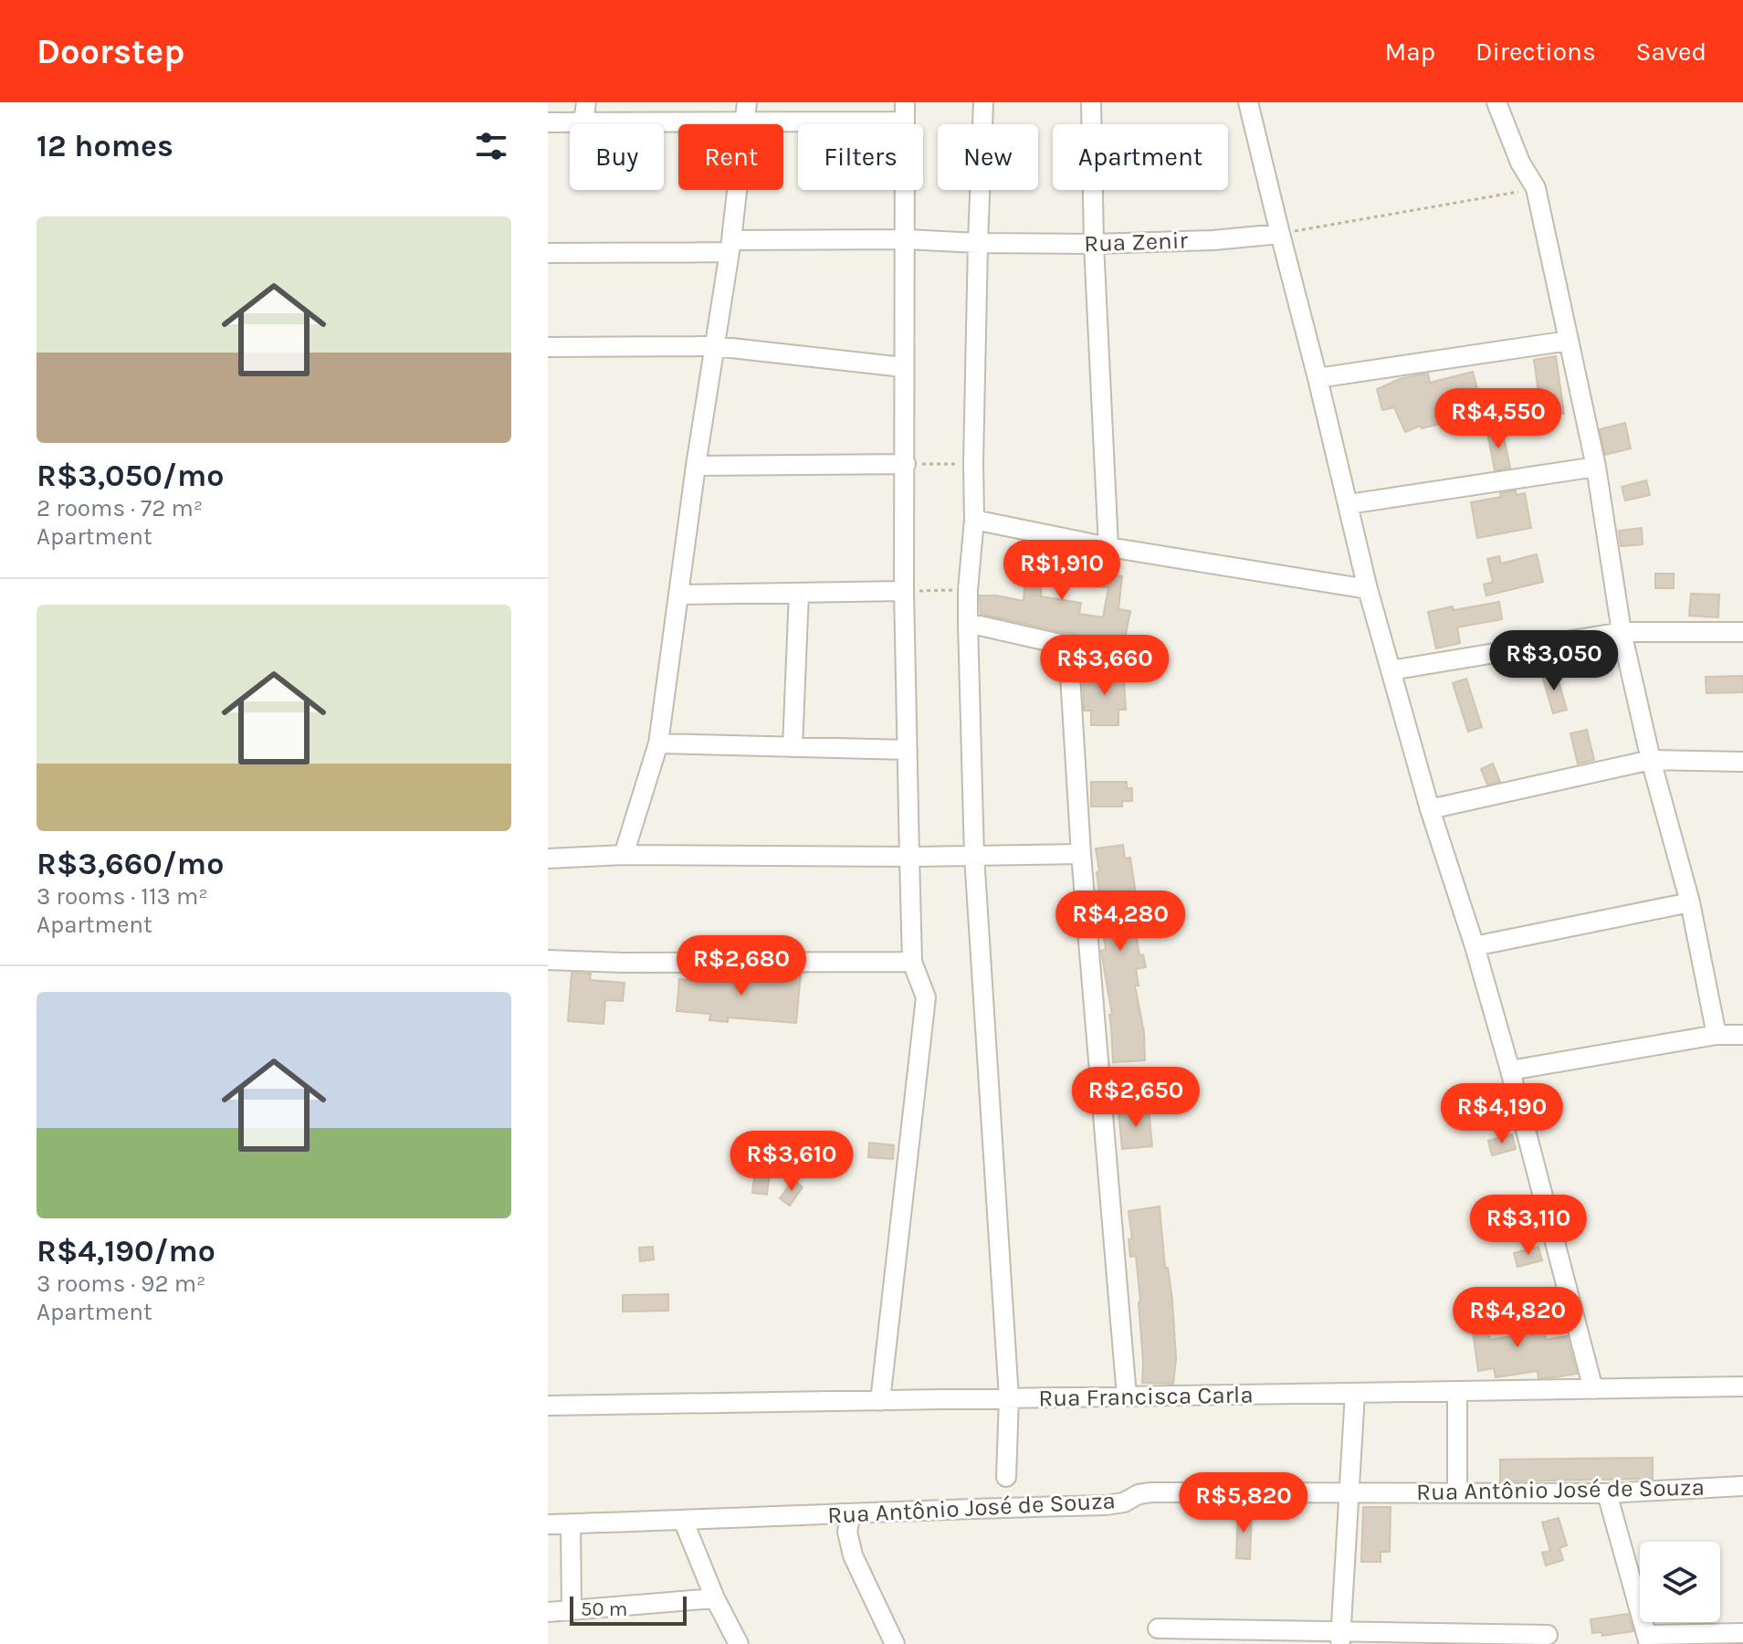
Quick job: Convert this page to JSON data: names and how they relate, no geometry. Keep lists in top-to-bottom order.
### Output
{
  "streets": {
    "street": ["Rua Zenir", "Rua Francisca Carla", "Rua Antônio José de Souza"]
  },
  "scale_bar": "50 m",
  "page": {
    "header": "Doorstep",
    "nav": ["Map", "Directions", "Saved"],
    "heading": "12 homes",
    "chip": [
      "Buy",
      "Rent",
      "Filters",
      "New",
      "Apartment"
    ],
    "list": [
      {
        "name": "R$3,050/mo",
        "note": "2 rooms · 72 m² · Apartment"
      },
      {
        "name": "R$3,660/mo",
        "note": "3 rooms · 113 m² · Apartment"
      },
      {
        "name": "R$4,190/mo",
        "note": "3 rooms · 92 m² · Apartment"
      }
    ],
    "price": [
      "R$4,550",
      "R$1,910",
      "R$3,050",
      "R$3,660",
      "R$4,280",
      "R$2,680",
      "R$2,650",
      "R$4,190",
      "R$3,610",
      "R$3,110",
      "R$4,820",
      "R$5,820"
    ],
    "scale": "50 m"
  }
}
